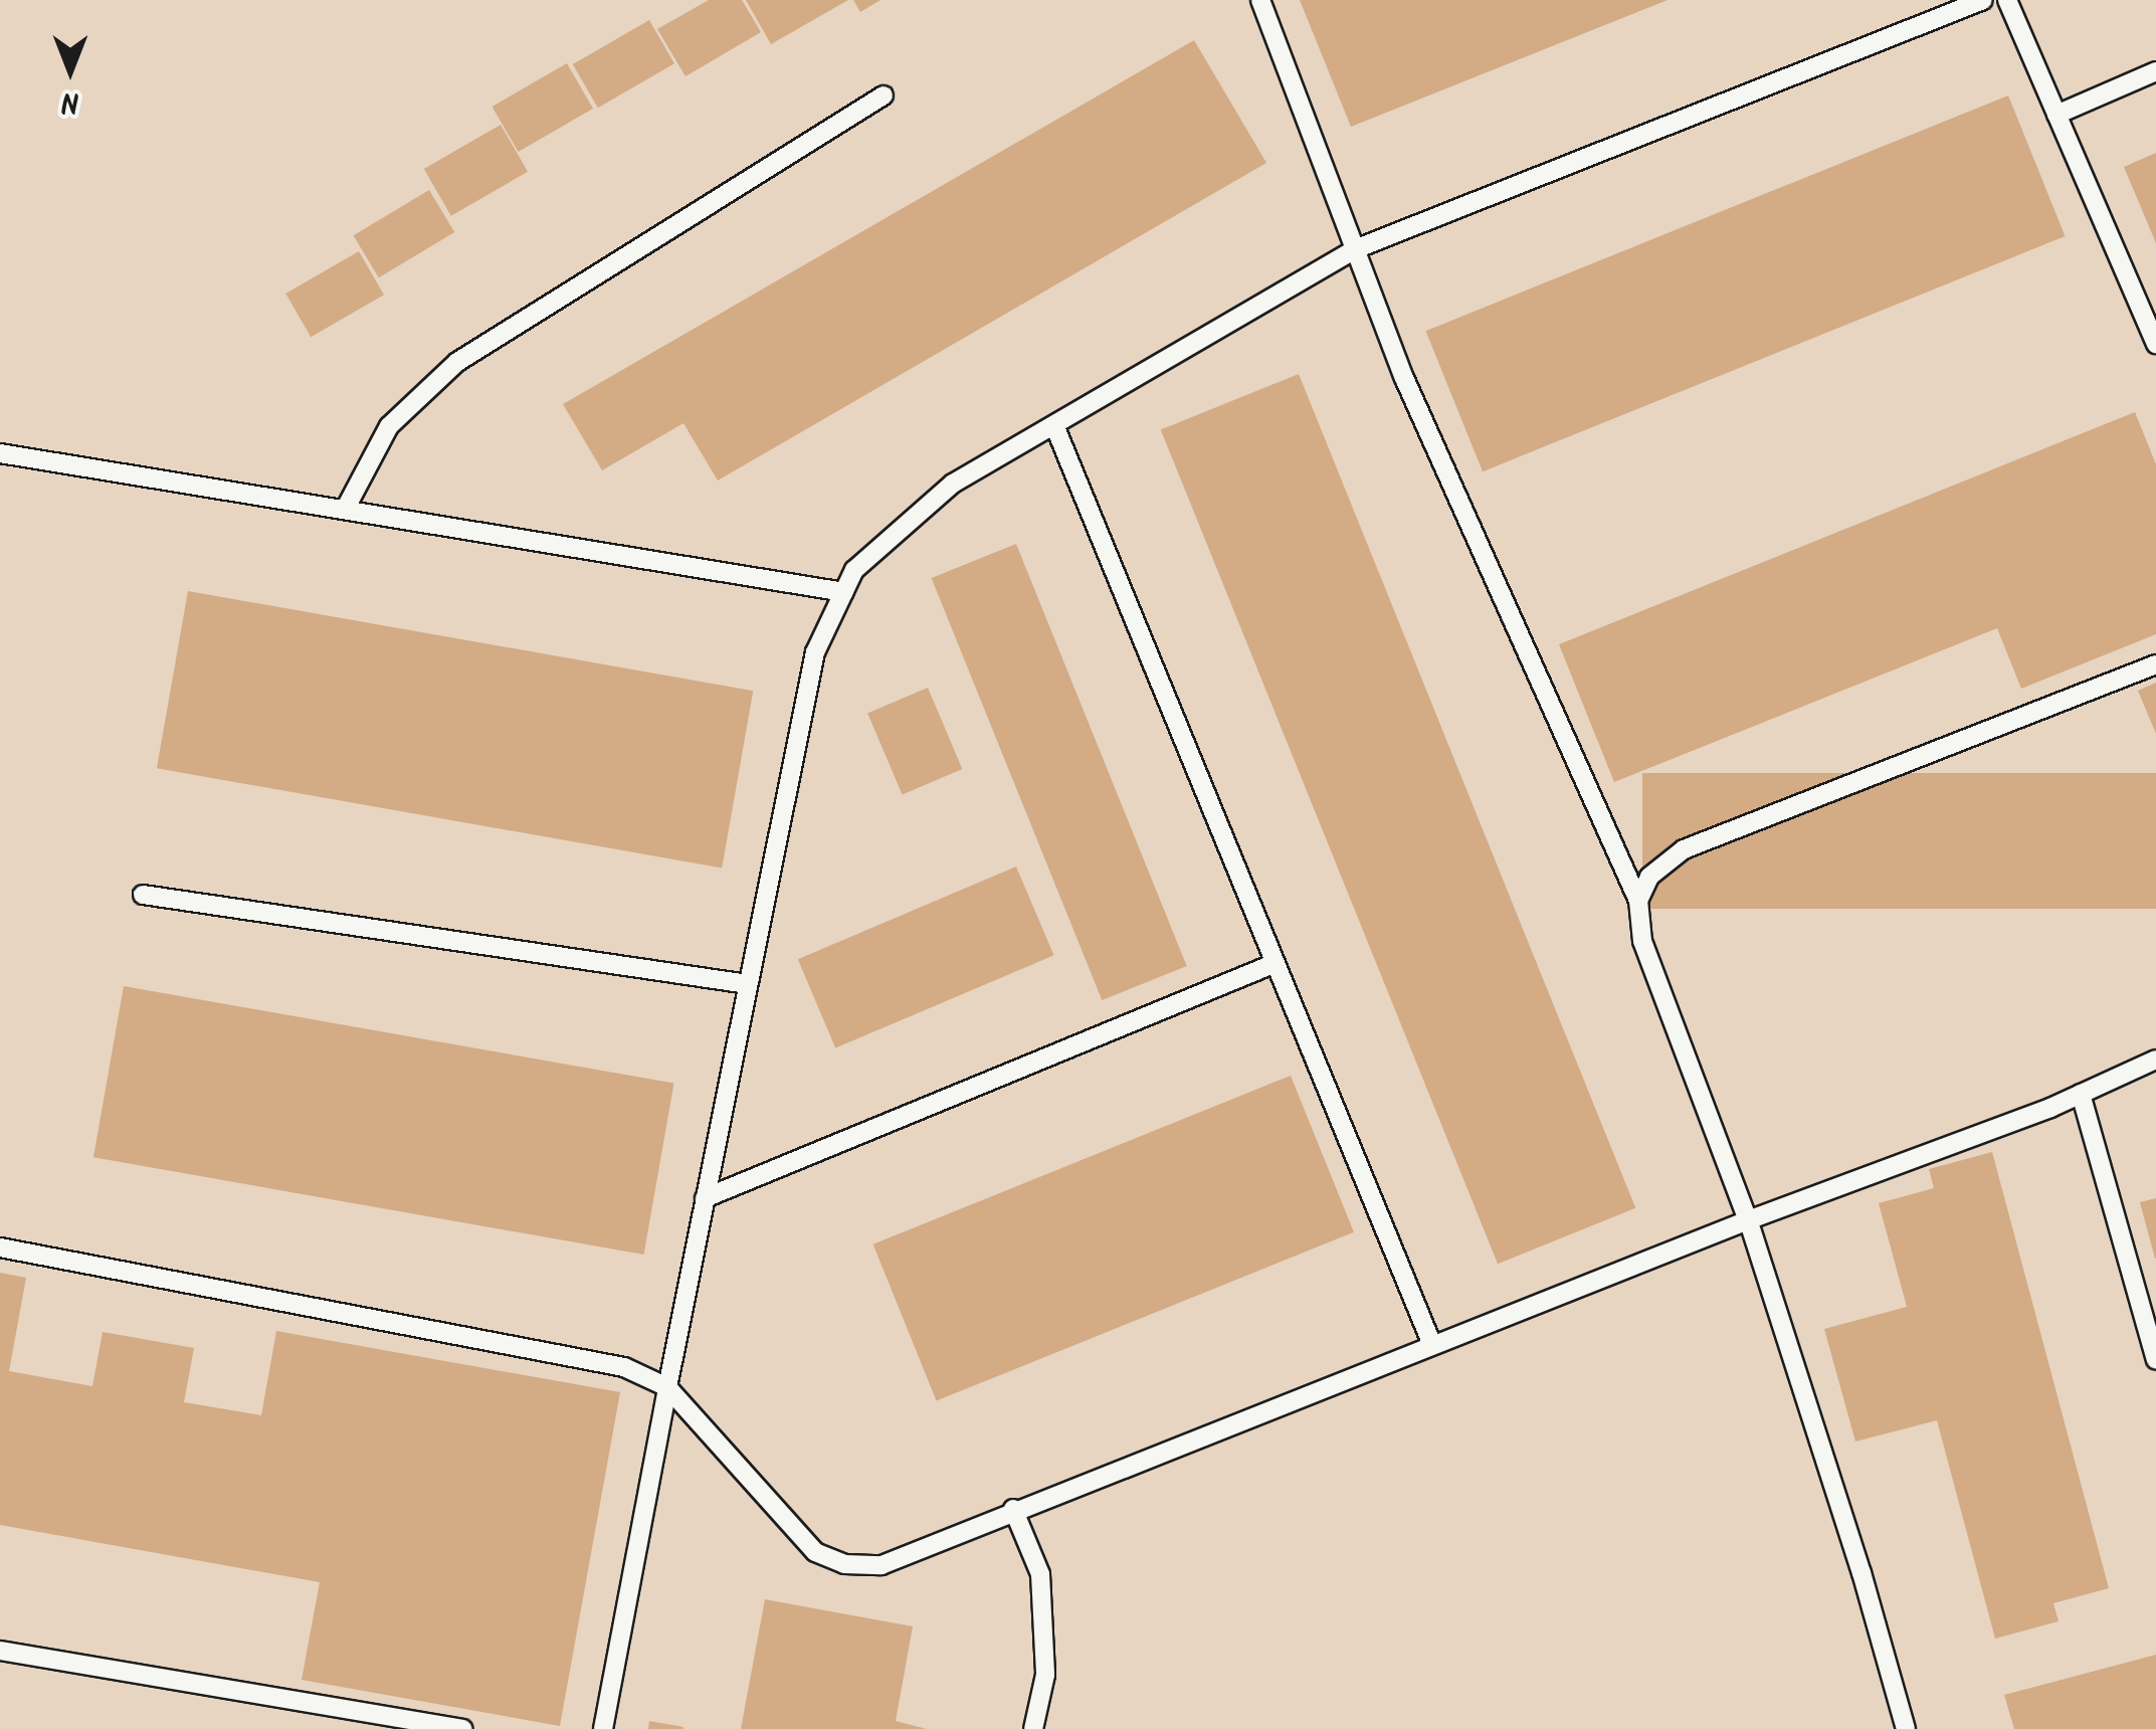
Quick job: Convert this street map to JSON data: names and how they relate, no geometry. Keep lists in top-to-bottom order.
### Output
{
  "north": "bottom"
}
